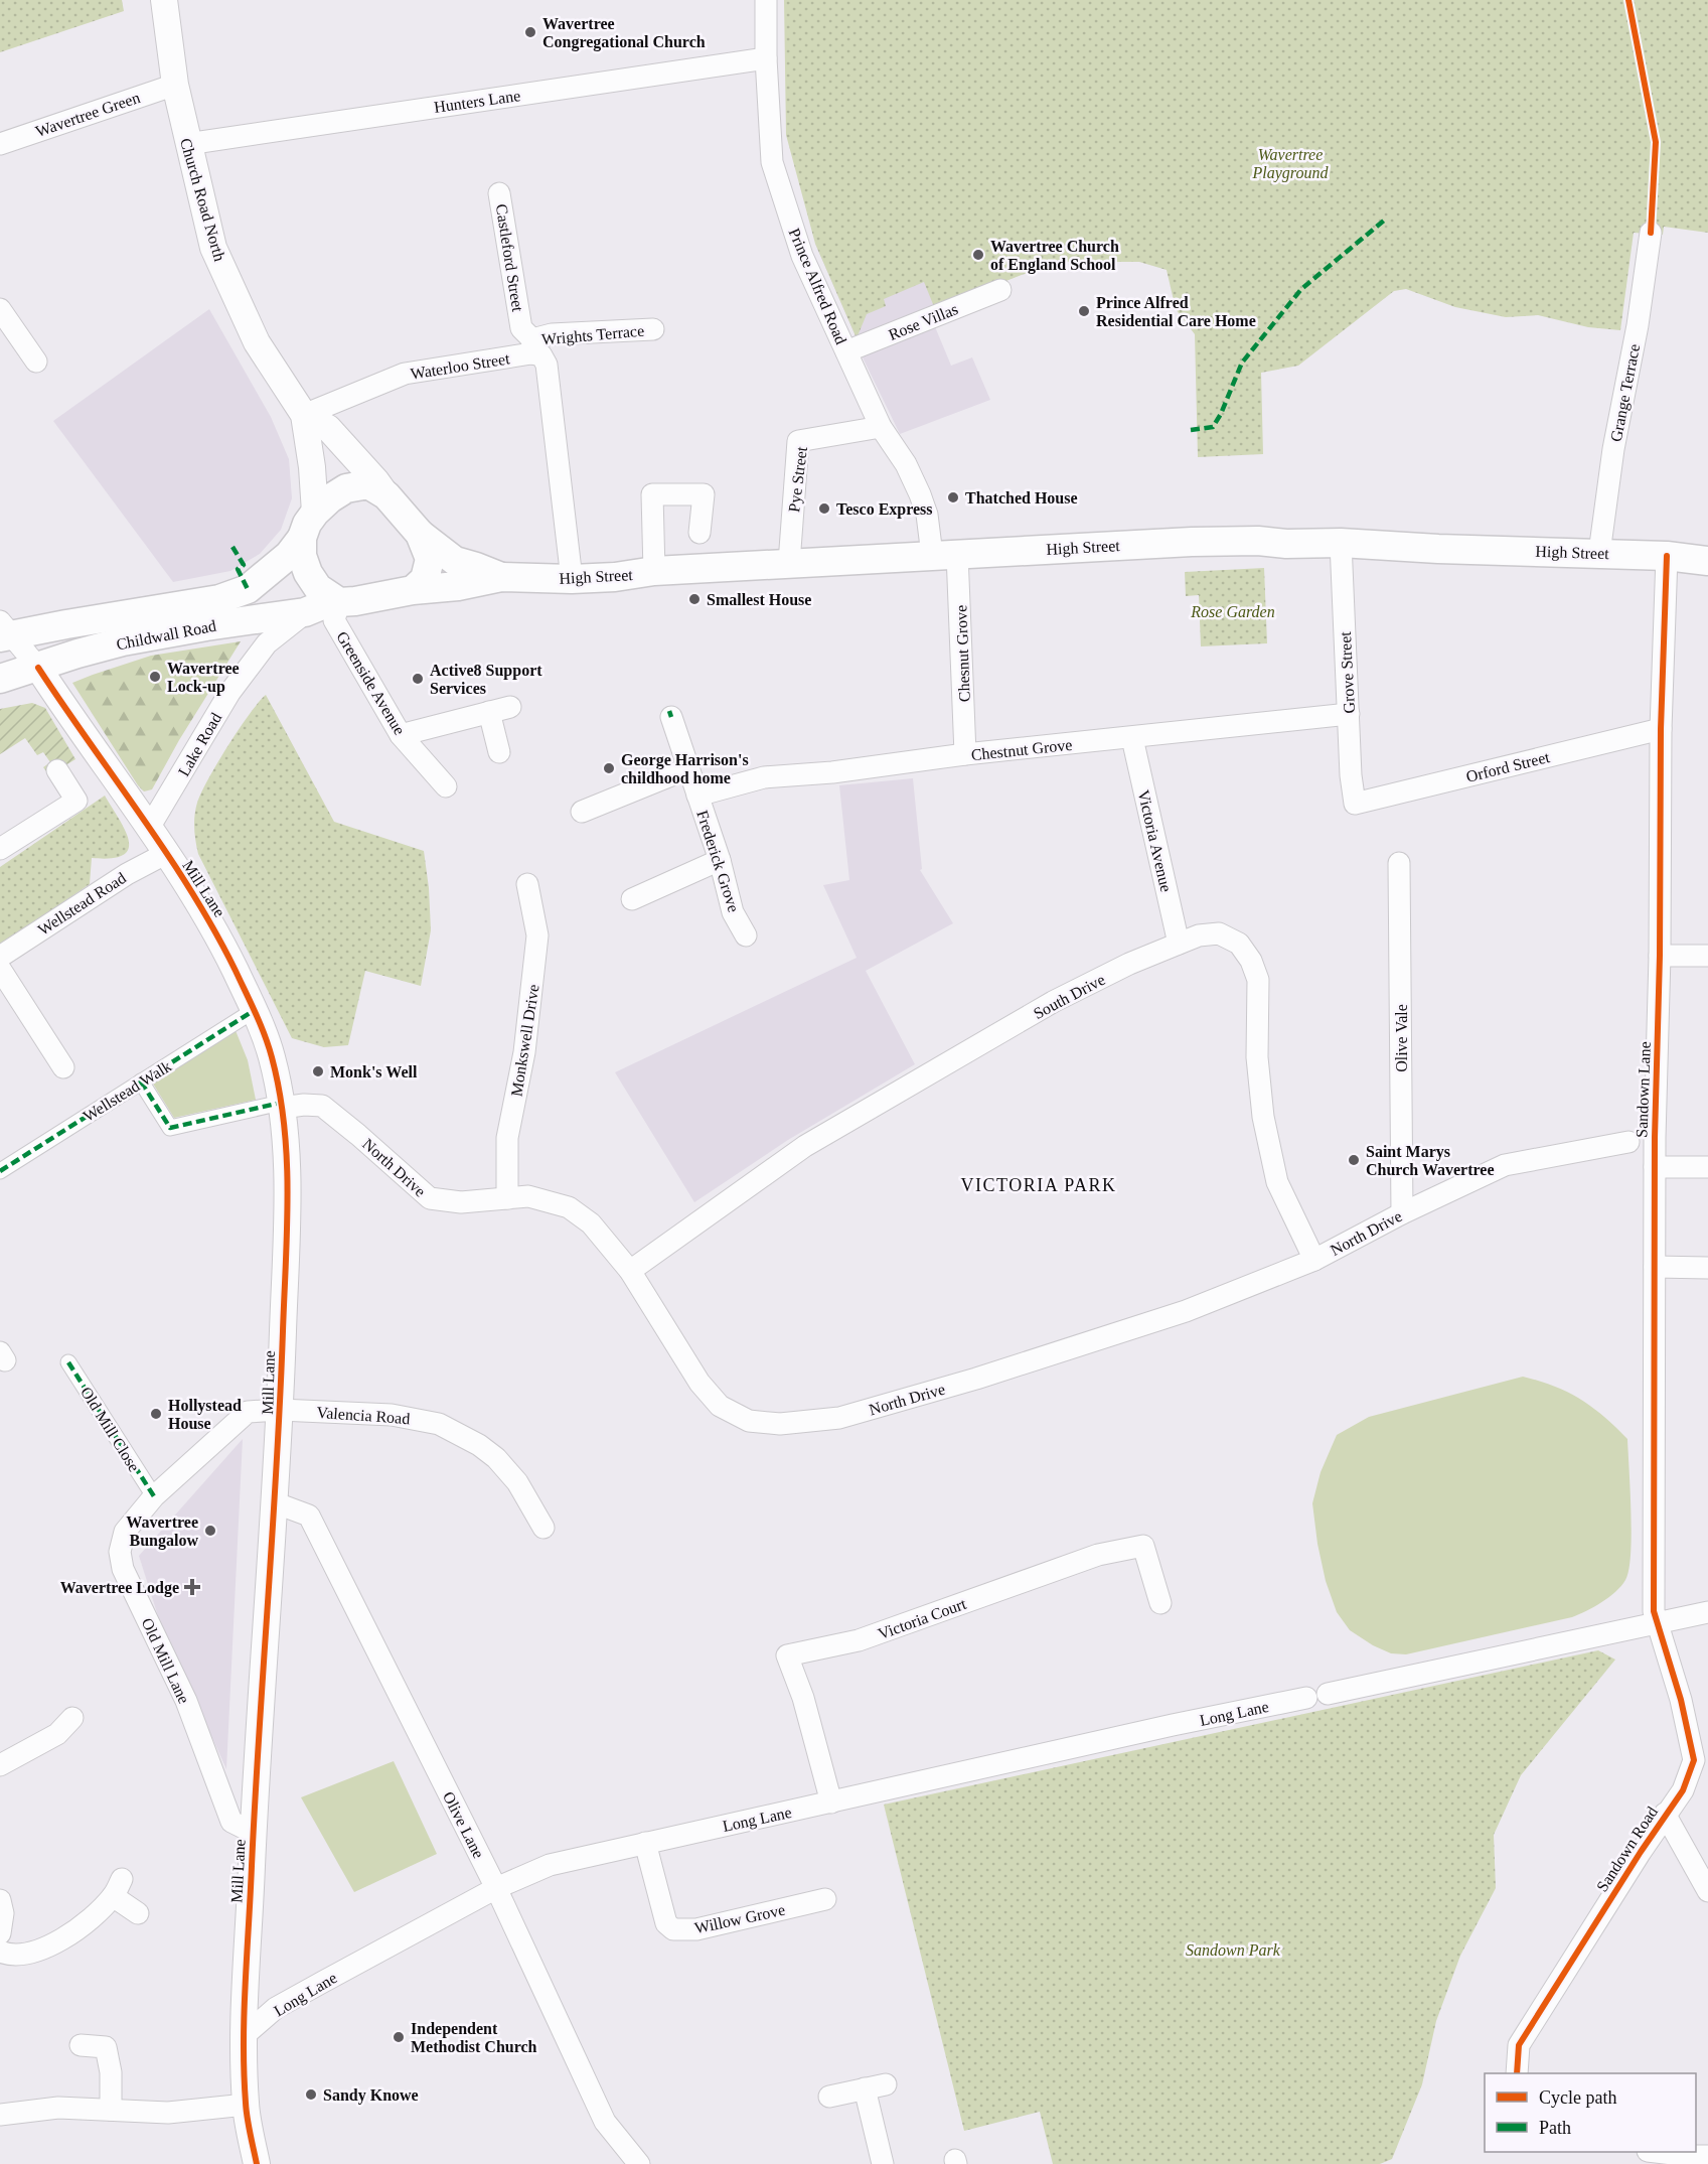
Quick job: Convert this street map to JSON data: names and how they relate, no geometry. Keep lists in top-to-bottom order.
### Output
{
  "streets": {
    "main road": ["High Street", "Childwall Road"],
    "street": [
      "Hunters Lane",
      "Wavertree Green",
      "Church Road North",
      "Castleford Street",
      "Prince Alfred Road",
      "Rose Villas",
      "Wrights Terrace",
      "Waterloo Street",
      "Grange Terrace",
      "Pye Street",
      "Chesnut Grove",
      "Grove Street",
      "Greenside Avenue",
      "Lake Road",
      "Chestnut Grove",
      "Orford Street",
      "Victoria Avenue",
      "Frederick Grove",
      "Mill Lane",
      "Wellstead Road",
      "South Drive",
      "Olive Vale",
      "Monkswell Drive",
      "Sandown Lane",
      "Wellstead Walk",
      "North Drive",
      "Valencia Road",
      "Old Mill Close",
      "Victoria Court",
      "Old Mill Lane",
      "Long Lane",
      "Olive Lane",
      "Sandown Road",
      "Willow Grove"
    ]
  },
  "crossings": [
    ["Hunters Lane", "Church Road North"],
    ["Hunters Lane", "Prince Alfred Road"],
    ["Wavertree Green", "Church Road North"],
    ["Church Road North", "Waterloo Street"],
    ["Church Road North", "High Street"],
    ["Church Road North", "Childwall Road"],
    ["Church Road North", "Greenside Avenue"],
    ["Castleford Street", "Wrights Terrace"],
    ["Castleford Street", "Waterloo Street"],
    ["Prince Alfred Road", "Rose Villas"],
    ["Prince Alfred Road", "Pye Street"],
    ["Prince Alfred Road", "High Street"],
    ["Prince Alfred Road", "Chesnut Grove"],
    ["Wrights Terrace", "Waterloo Street"],
    ["Grange Terrace", "High Street"],
    ["Pye Street", "High Street"],
    ["High Street", "Childwall Road"],
    ["High Street", "Chesnut Grove"],
    ["High Street", "Grove Street"],
    ["High Street", "Greenside Avenue"],
    ["High Street", "Sandown Lane"],
    ["Childwall Road", "Greenside Avenue"],
    ["Childwall Road", "Lake Road"],
    ["Childwall Road", "Mill Lane"],
    ["Chesnut Grove", "Chestnut Grove"],
    ["Grove Street", "Chestnut Grove"],
    ["Grove Street", "Orford Street"],
    ["Lake Road", "Mill Lane"],
    ["Chestnut Grove", "Victoria Avenue"],
    ["Chestnut Grove", "Frederick Grove"],
    ["Orford Street", "Sandown Lane"],
    ["Victoria Avenue", "South Drive"],
    ["Mill Lane", "Wellstead Road"],
    ["Mill Lane", "Wellstead Walk"],
    ["Mill Lane", "North Drive"],
    ["Mill Lane", "Valencia Road"],
    ["Mill Lane", "Old Mill Lane"],
    ["Mill Lane", "Long Lane"],
    ["Mill Lane", "Olive Lane"],
    ["South Drive", "North Drive"],
    ["Olive Vale", "North Drive"],
    ["Monkswell Drive", "North Drive"],
    ["Sandown Lane", "Sandown Road"],
    ["Valencia Road", "Old Mill Lane"],
    ["Old Mill Close", "Old Mill Lane"],
    ["Victoria Court", "Long Lane"],
    ["Long Lane", "Olive Lane"],
    ["Long Lane", "Willow Grove"]
  ],
  "districts": ["VICTORIA PARK"],
  "parks": ["Wavertree Playground", "Rose Garden", "Sandown Park"],
  "places": {
    "other": [
      "Wavertree Congregational Church",
      "Wavertree Church of England School",
      "Prince Alfred Residential Care Home",
      "Thatched House",
      "Tesco Express",
      "Smallest House",
      "Wavertree Lock-up",
      "Active8 Support Services",
      "George Harrison's childhood home",
      "Monk's Well",
      "Saint Marys Church Wavertree",
      "Hollystead House",
      "Wavertree Bungalow",
      "Independent Methodist Church",
      "Sandy Knowe"
    ],
    "health": ["Wavertree Lodge"]
  },
  "legend": ["Cycle path", "Path"]
}
